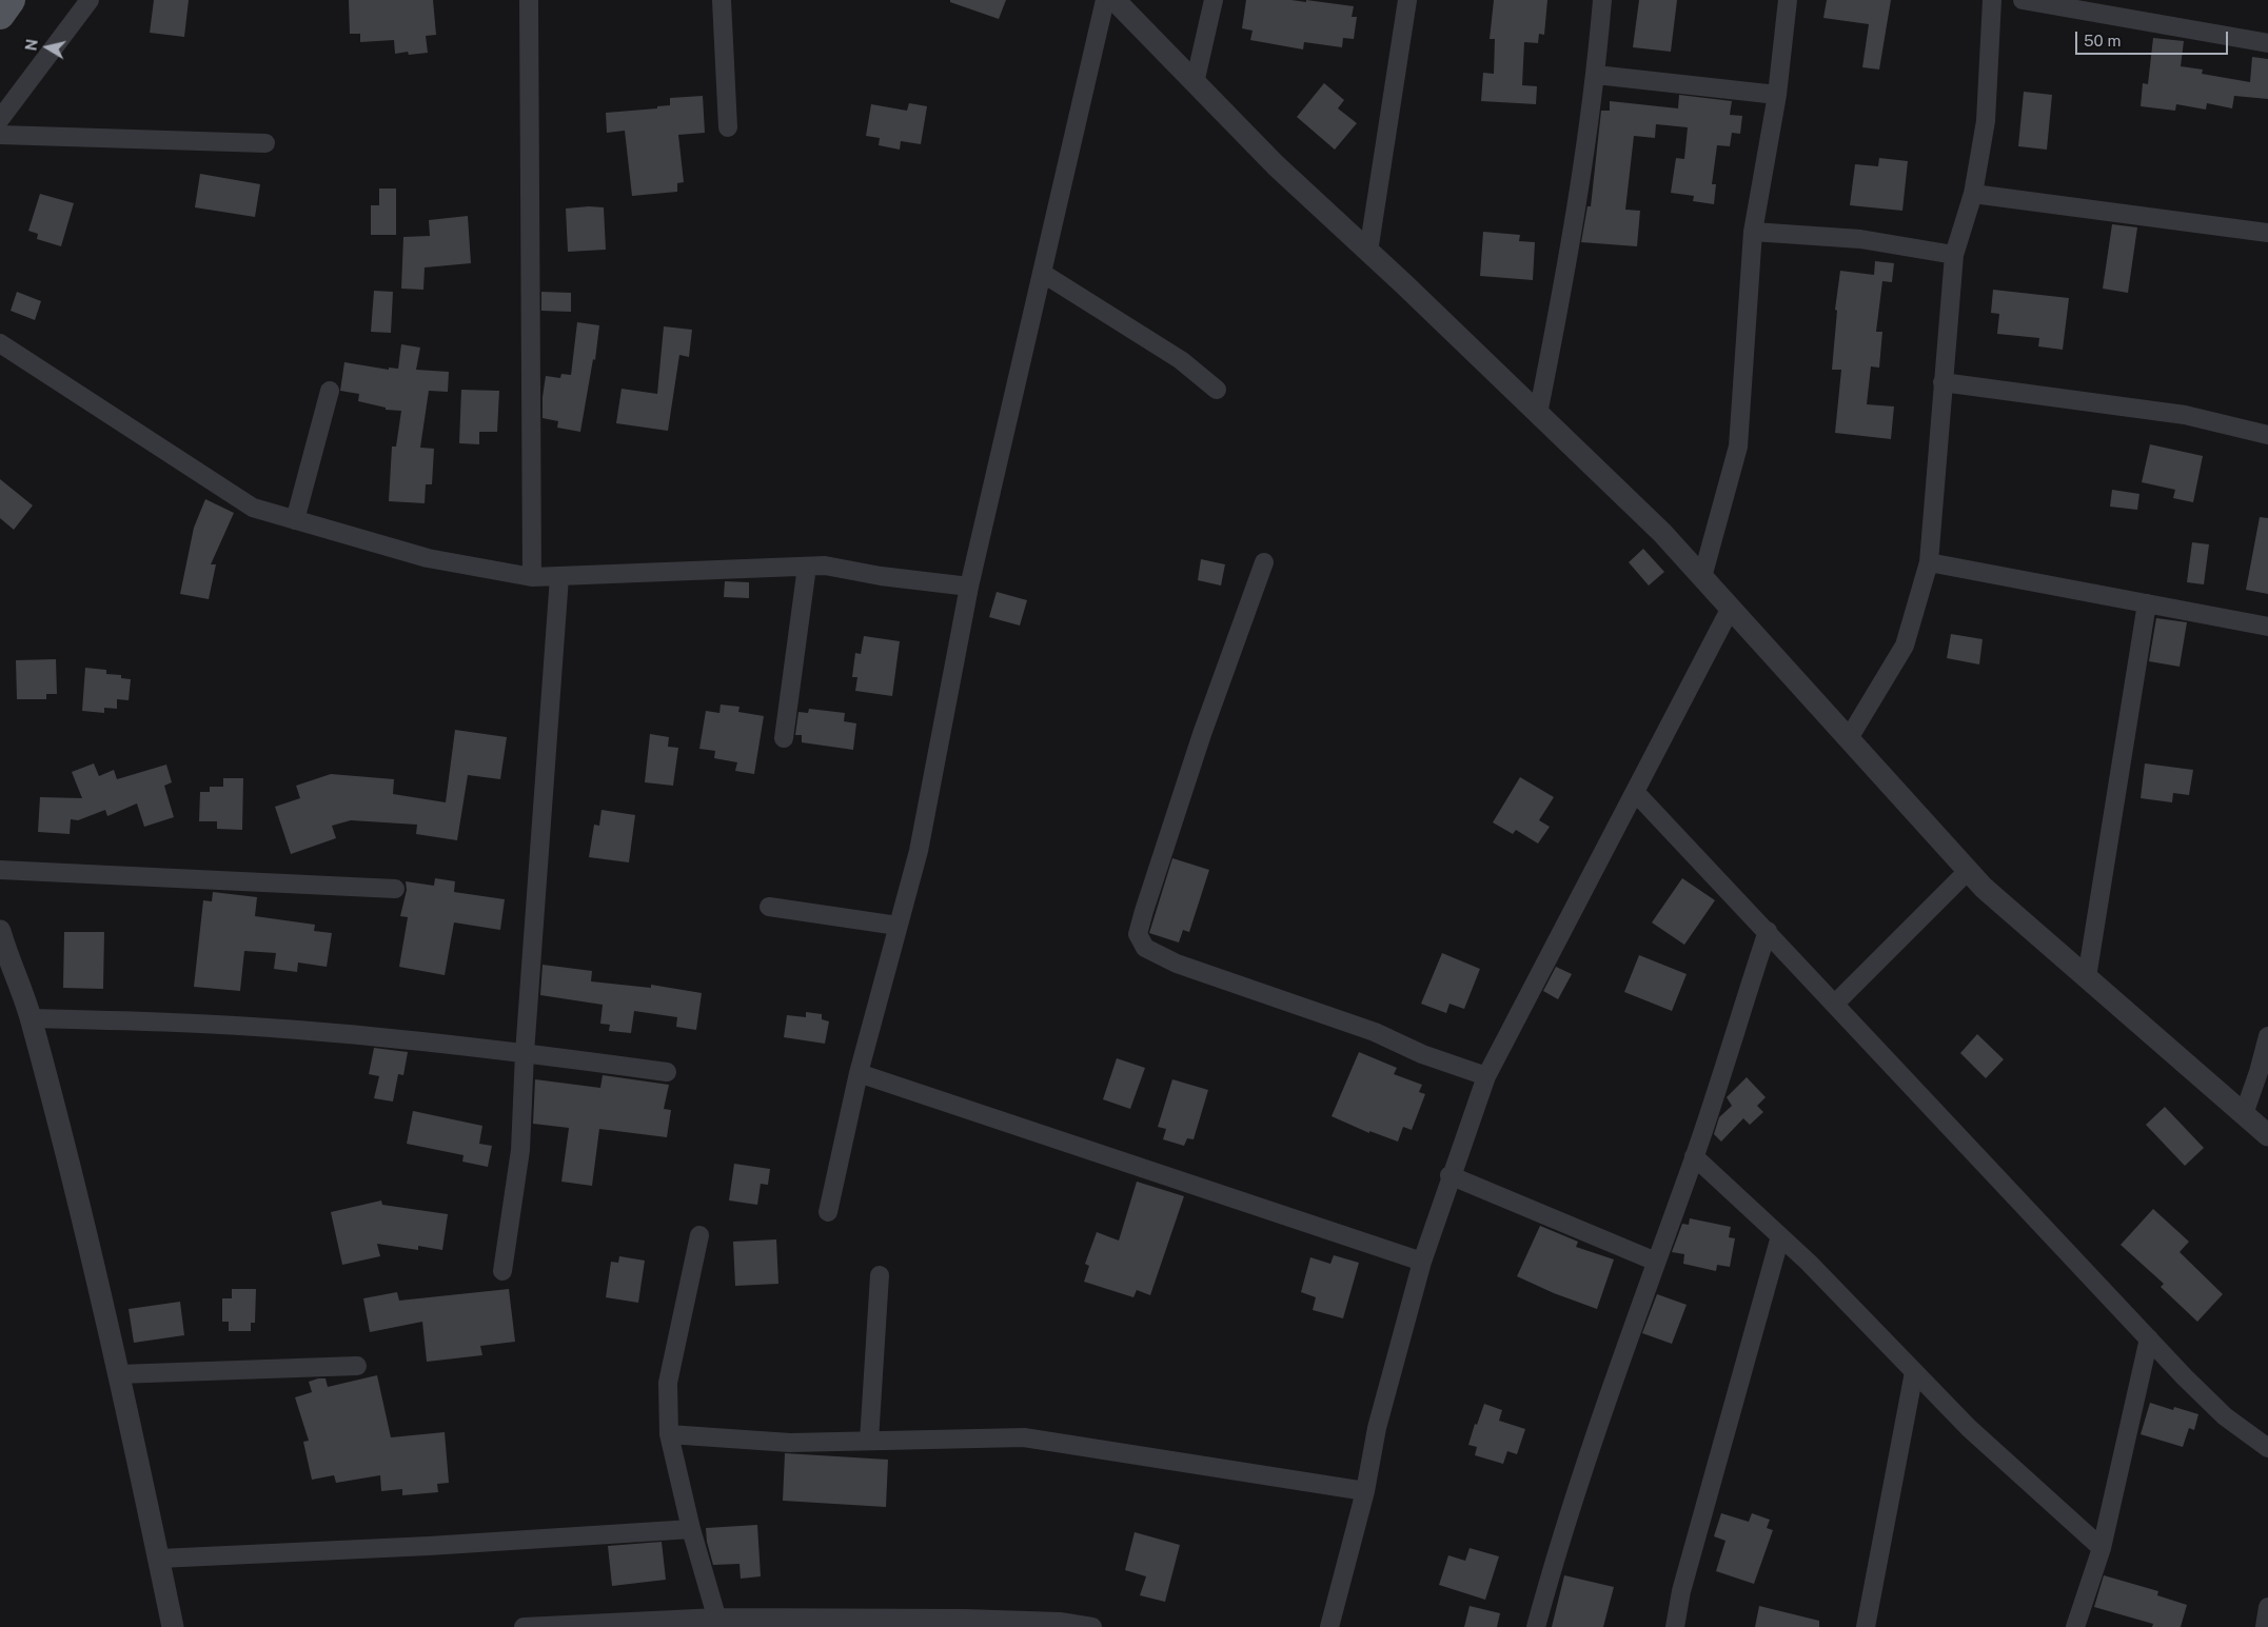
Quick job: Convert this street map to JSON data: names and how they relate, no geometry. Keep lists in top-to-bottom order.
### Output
{
  "scale_bar": "50 m",
  "north": "left"
}
